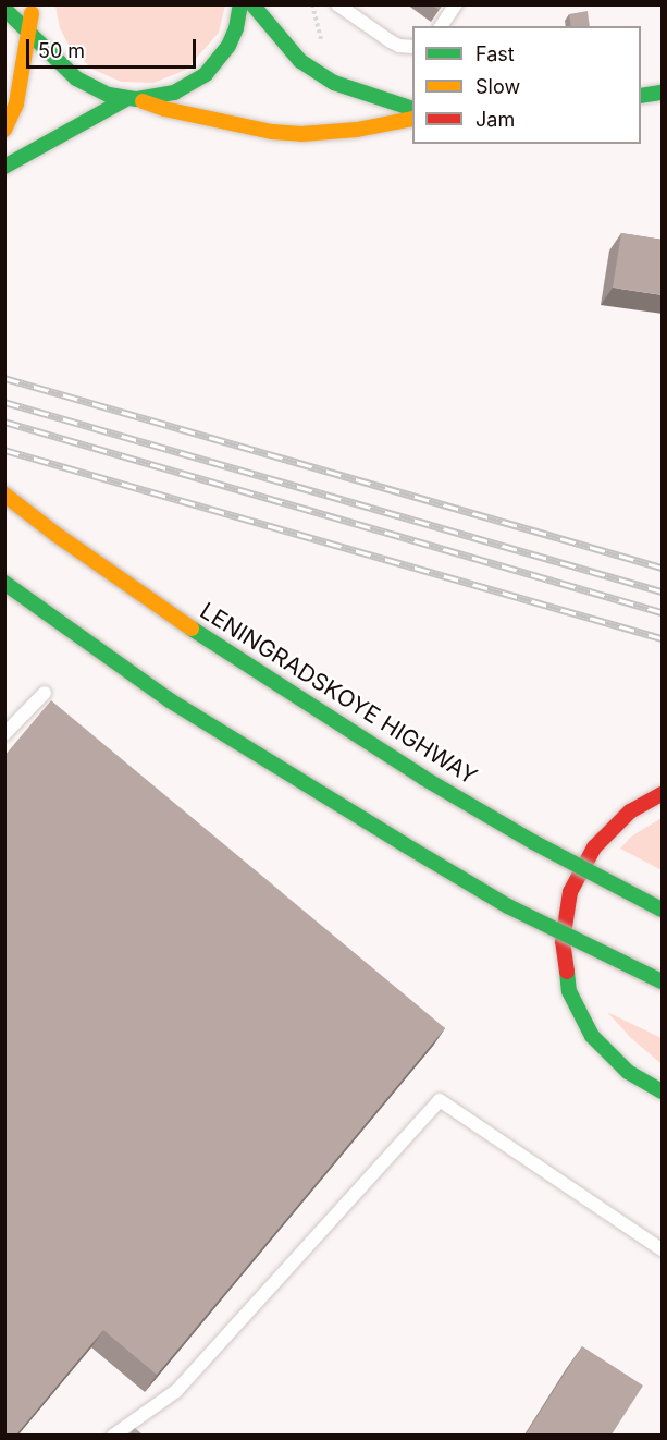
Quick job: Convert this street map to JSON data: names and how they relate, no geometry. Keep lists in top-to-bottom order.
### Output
{
  "streets": {
    "main road": ["LENINGRADSKOYE HIGHWAY"]
  },
  "legend": ["Fast", "Slow", "Jam"],
  "scale_bar": "50 m"
}
